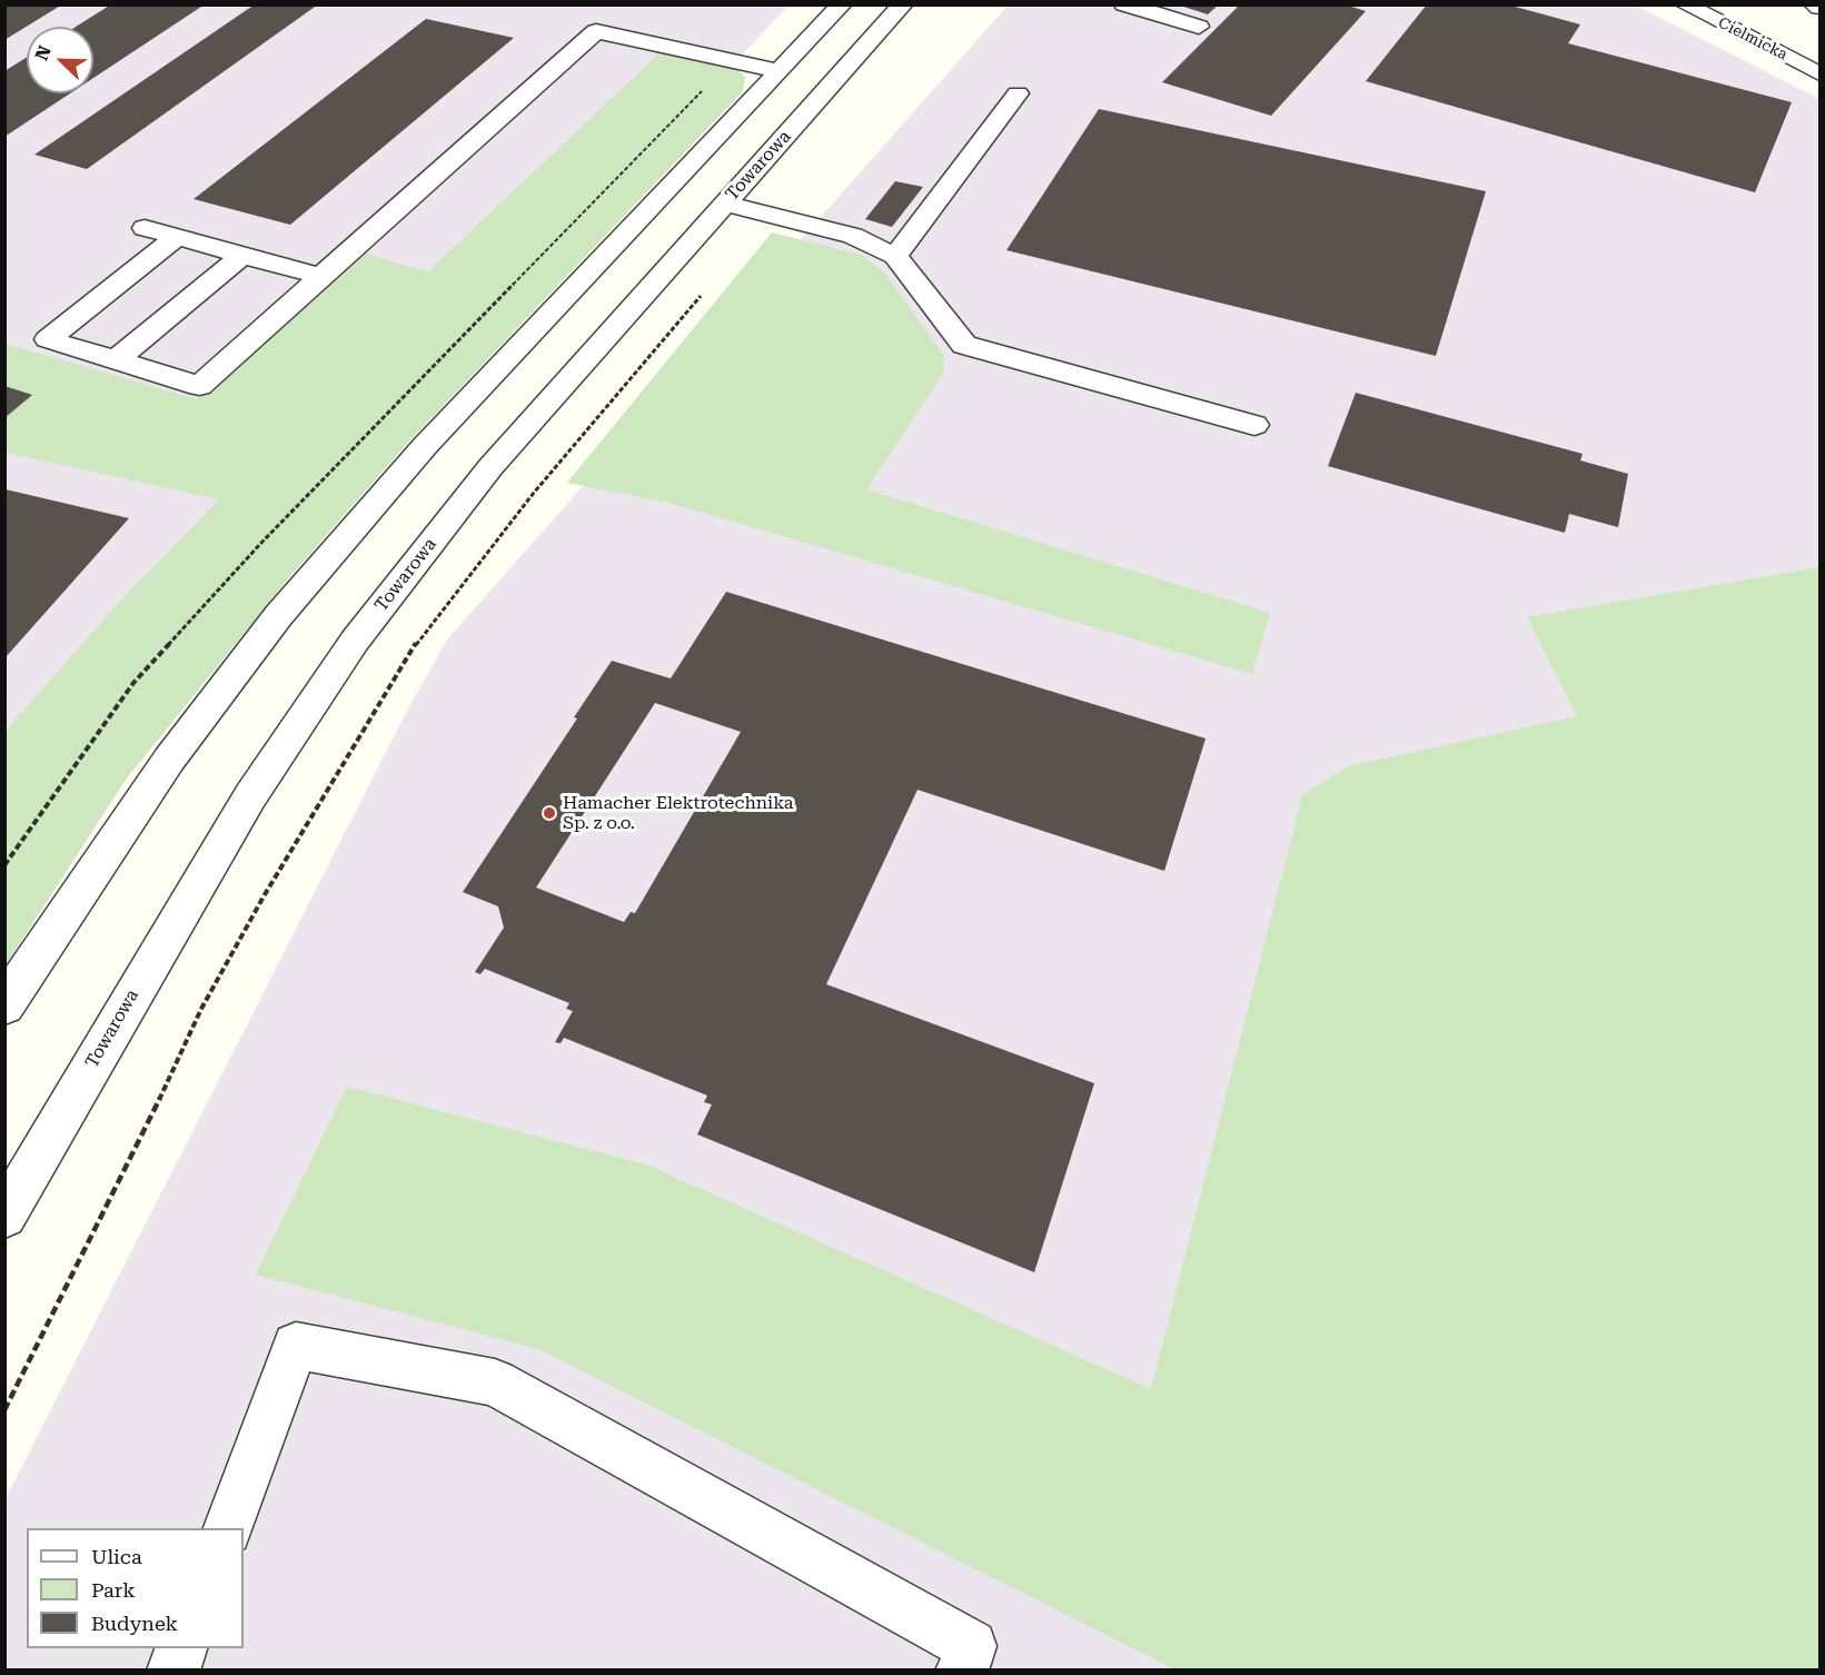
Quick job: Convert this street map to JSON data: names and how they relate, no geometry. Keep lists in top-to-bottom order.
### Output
{
  "streets": {
    "street": ["Cielmicka", "Towarowa"]
  },
  "places": ["Hamacher Elektrotechnika Sp. z o.o."],
  "legend": ["Ulica", "Park", "Budynek"],
  "north": "top left"
}
